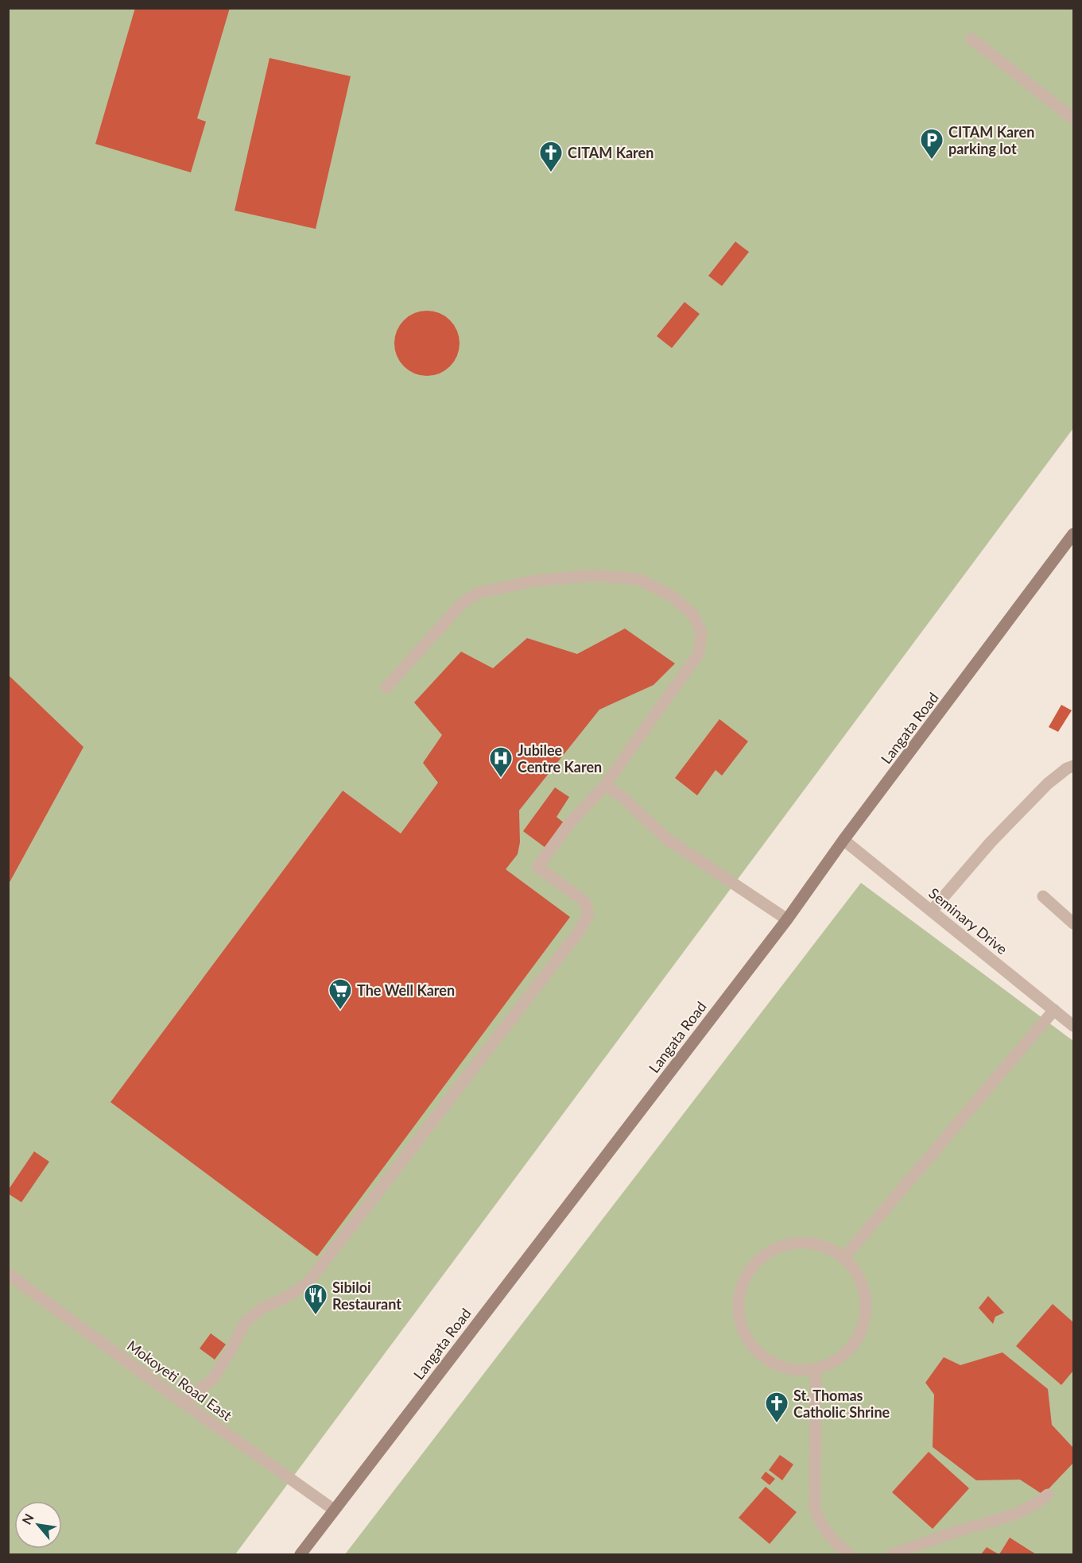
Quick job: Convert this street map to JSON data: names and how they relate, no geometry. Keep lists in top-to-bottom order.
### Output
{
  "streets": {
    "main road": ["Langata Road"],
    "street": ["Seminary Drive", "Mokoyeti Road East"]
  },
  "crossings": [
    ["Langata Road", "Seminary Drive"],
    ["Langata Road", "Mokoyeti Road East"]
  ],
  "places": {
    "parking": ["CITAM Karen parking lot"],
    "church": ["CITAM Karen", "St. Thomas Catholic Shrine"],
    "hospital": ["Jubilee Centre Karen"],
    "supermarket": ["The Well Karen"],
    "restaurant": ["Sibiloi Restaurant"]
  },
  "north": "top left"
}
